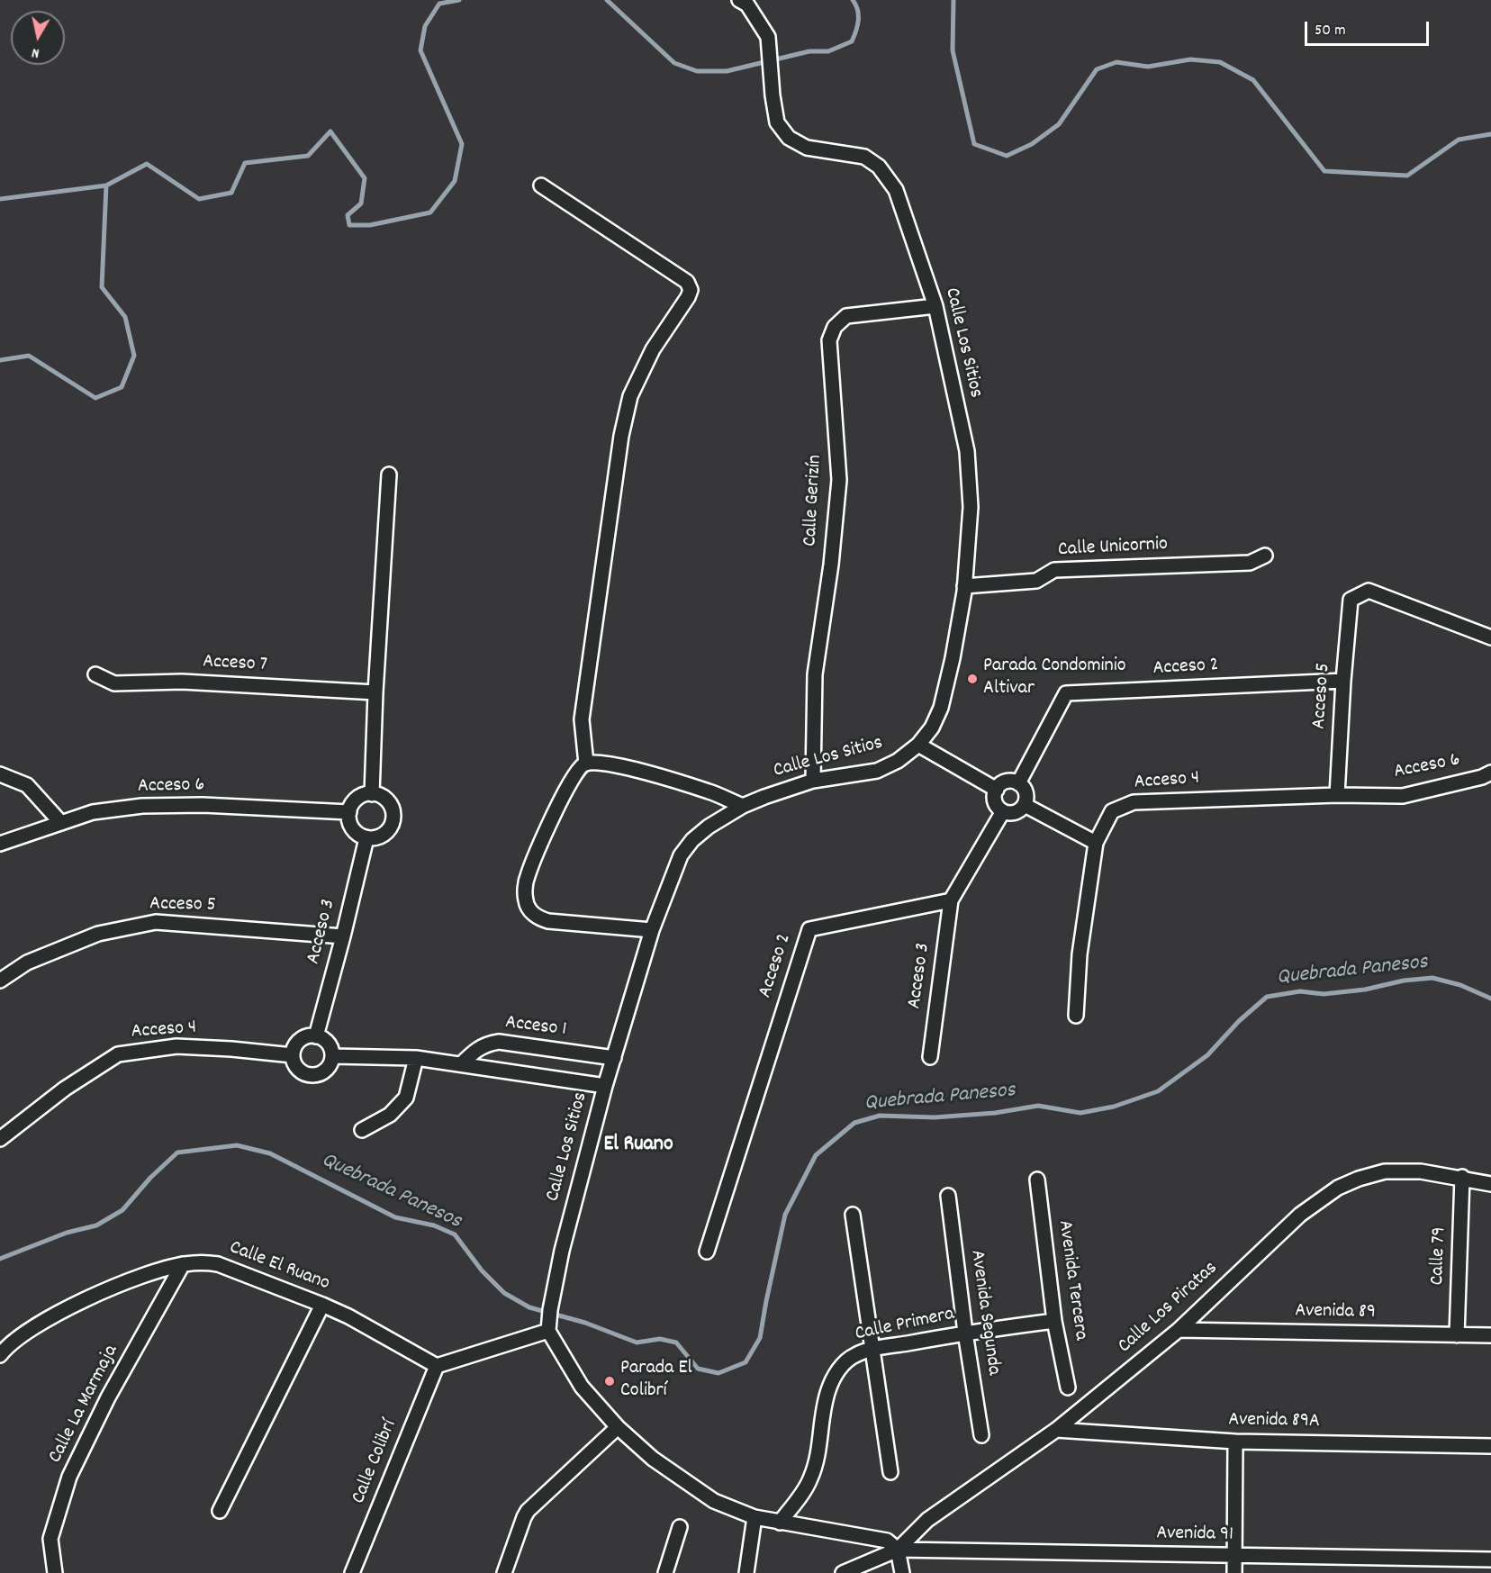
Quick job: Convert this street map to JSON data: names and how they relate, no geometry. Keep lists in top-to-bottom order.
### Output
{
  "streets": {
    "street": [
      "Calle Los Sitios",
      "Calle Gerizín",
      "Calle Unicornio",
      "Acceso 7",
      "Acceso 2",
      "Acceso 5",
      "Acceso 6",
      "Acceso 4",
      "Acceso 3",
      "Acceso 1",
      "Calle 79",
      "Calle El Ruano",
      "Avenida Tercera",
      "Calle Los Piratas",
      "Avenida Segunda",
      "Avenida 89",
      "Calle Primera",
      "Calle La Marmaja",
      "Avenida 89A",
      "Calle Colibrí",
      "Avenida 91"
    ]
  },
  "crossings": [
    ["Calle Los Sitios", "Calle Gerizín"],
    ["Calle Los Sitios", "Calle Unicornio"],
    ["Calle Los Sitios", "Acceso 1"],
    ["Acceso 2", "Acceso 5"],
    ["Acceso 2", "Acceso 3"],
    ["Acceso 5", "Acceso 6"],
    ["Acceso 5", "Acceso 4"],
    ["Acceso 5", "Acceso 3"],
    ["Acceso 6", "Acceso 4"],
    ["Acceso 6", "Acceso 3"],
    ["Acceso 4", "Acceso 3"],
    ["Calle 79", "Calle Los Piratas"],
    ["Calle 79", "Avenida 89"],
    ["Calle El Ruano", "Calle La Marmaja"],
    ["Calle El Ruano", "Calle Colibrí"],
    ["Avenida Tercera", "Calle Primera"],
    ["Calle Los Piratas", "Avenida 89"],
    ["Calle Los Piratas", "Avenida 89A"],
    ["Calle Los Piratas", "Avenida 91"],
    ["Avenida Segunda", "Calle Primera"]
  ],
  "districts": ["El Ruano"],
  "water": ["Quebrada Panesos"],
  "places": ["Parada Condominio Altivar", "Parada El Colibrí"],
  "scale_bar": "50 m",
  "north": "bottom"
}
